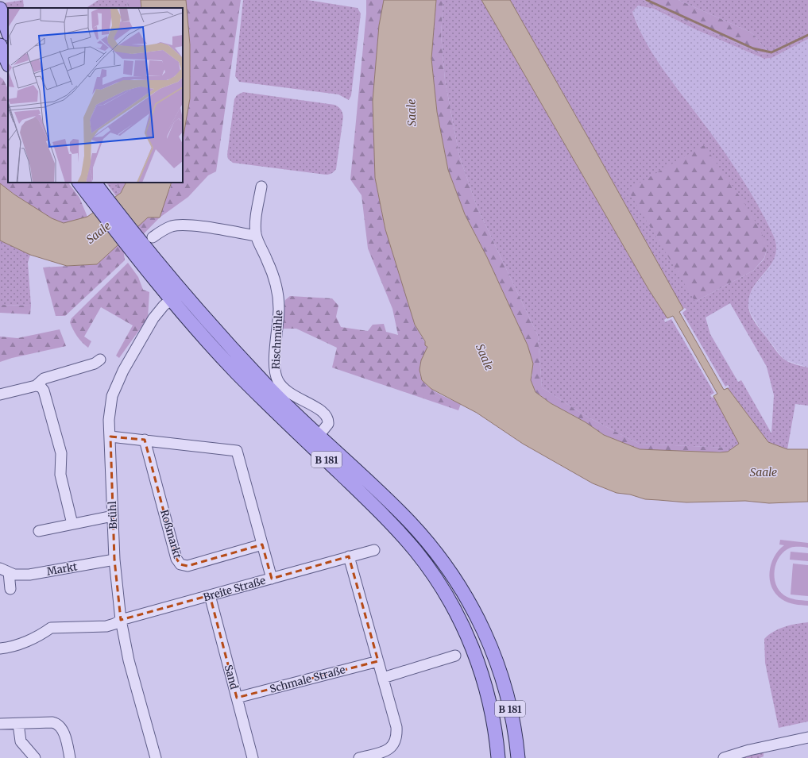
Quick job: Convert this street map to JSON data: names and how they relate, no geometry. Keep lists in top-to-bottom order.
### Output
{
  "streets": {
    "main road": ["B 181"],
    "street": [
      "Rischmühle",
      "Brühl",
      "Roßmarkt",
      "Markt",
      "Breite Straße",
      "Sand",
      "Schmale Straße"
    ]
  },
  "crossings": [
    ["Rischmühle", "B 181"],
    ["B 181", "Brühl"],
    ["Brühl", "Markt"],
    ["Brühl", "Breite Straße"],
    ["Breite Straße", "Sand"],
    ["Sand", "Schmale Straße"]
  ],
  "water": ["Saale"]
}
